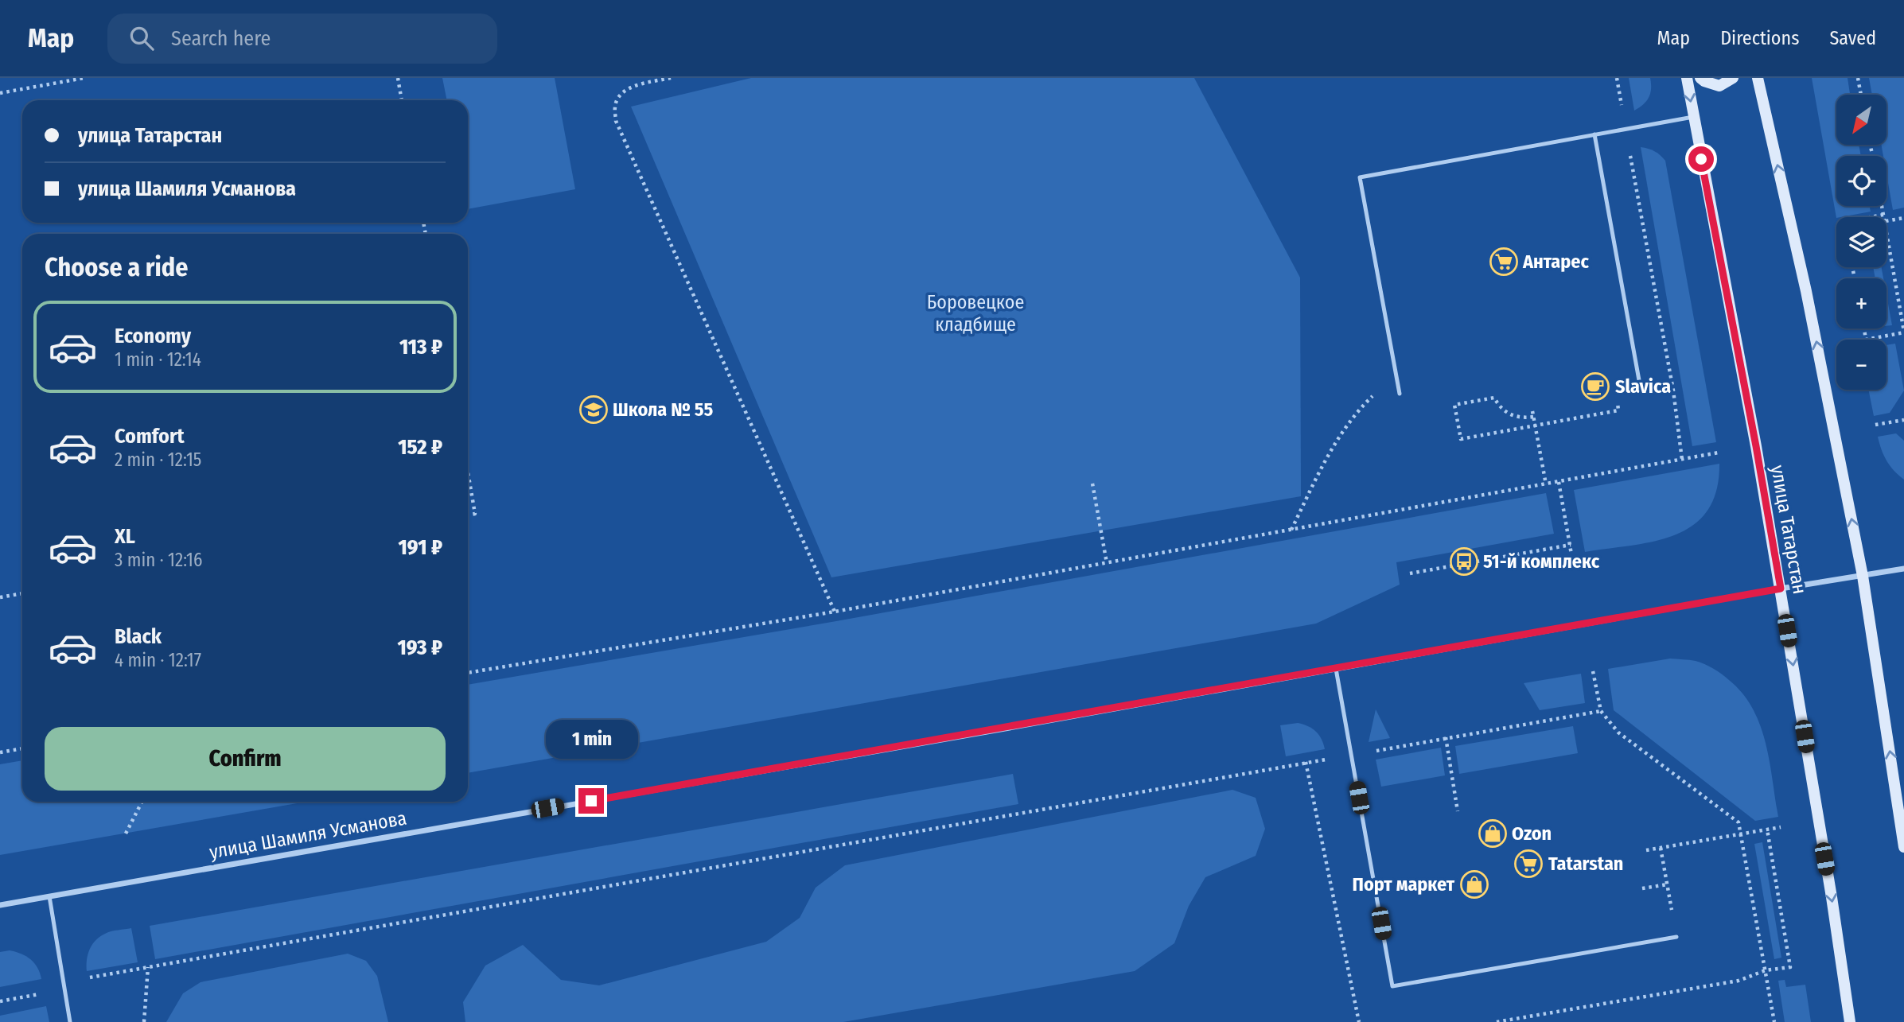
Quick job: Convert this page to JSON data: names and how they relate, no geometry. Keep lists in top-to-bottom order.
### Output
{
  "streets": {
    "street": ["улица Татарстан", "улица Шамиля Усманова"]
  },
  "crossings": [
    ["улица Татарстан", "улица Шамиля Усманова"]
  ],
  "parks": ["Боровецкое кладбище"],
  "places": {
    "supermarket": ["Антарес", "Tatarstan"],
    "cafe": ["Slavica"],
    "school or university": ["Школа № 55"],
    "bus stop": ["51-й комплекс"],
    "shop": ["Ozon", "Порт маркет"]
  },
  "north": "bottom left",
  "page": {
    "header": "Map",
    "search": "Search here",
    "nav": ["Map", "Directions", "Saved"],
    "map_buttons": ["+", "−"],
    "banner": ["улица Татарстан", "улица Шамиля Усманова"],
    "heading": "Choose a ride",
    "list": [
      {
        "name": "Economy",
        "note": "1 min · 12:14",
        "value": "113 ₽"
      },
      {
        "name": "Comfort",
        "note": "2 min · 12:15",
        "value": "152 ₽"
      },
      {
        "name": "XL",
        "note": "3 min · 12:16",
        "value": "191 ₽"
      },
      {
        "name": "Black",
        "note": "4 min · 12:17",
        "value": "193 ₽"
      }
    ],
    "buttons": "Confirm",
    "bubble": "1 min"
  }
}
